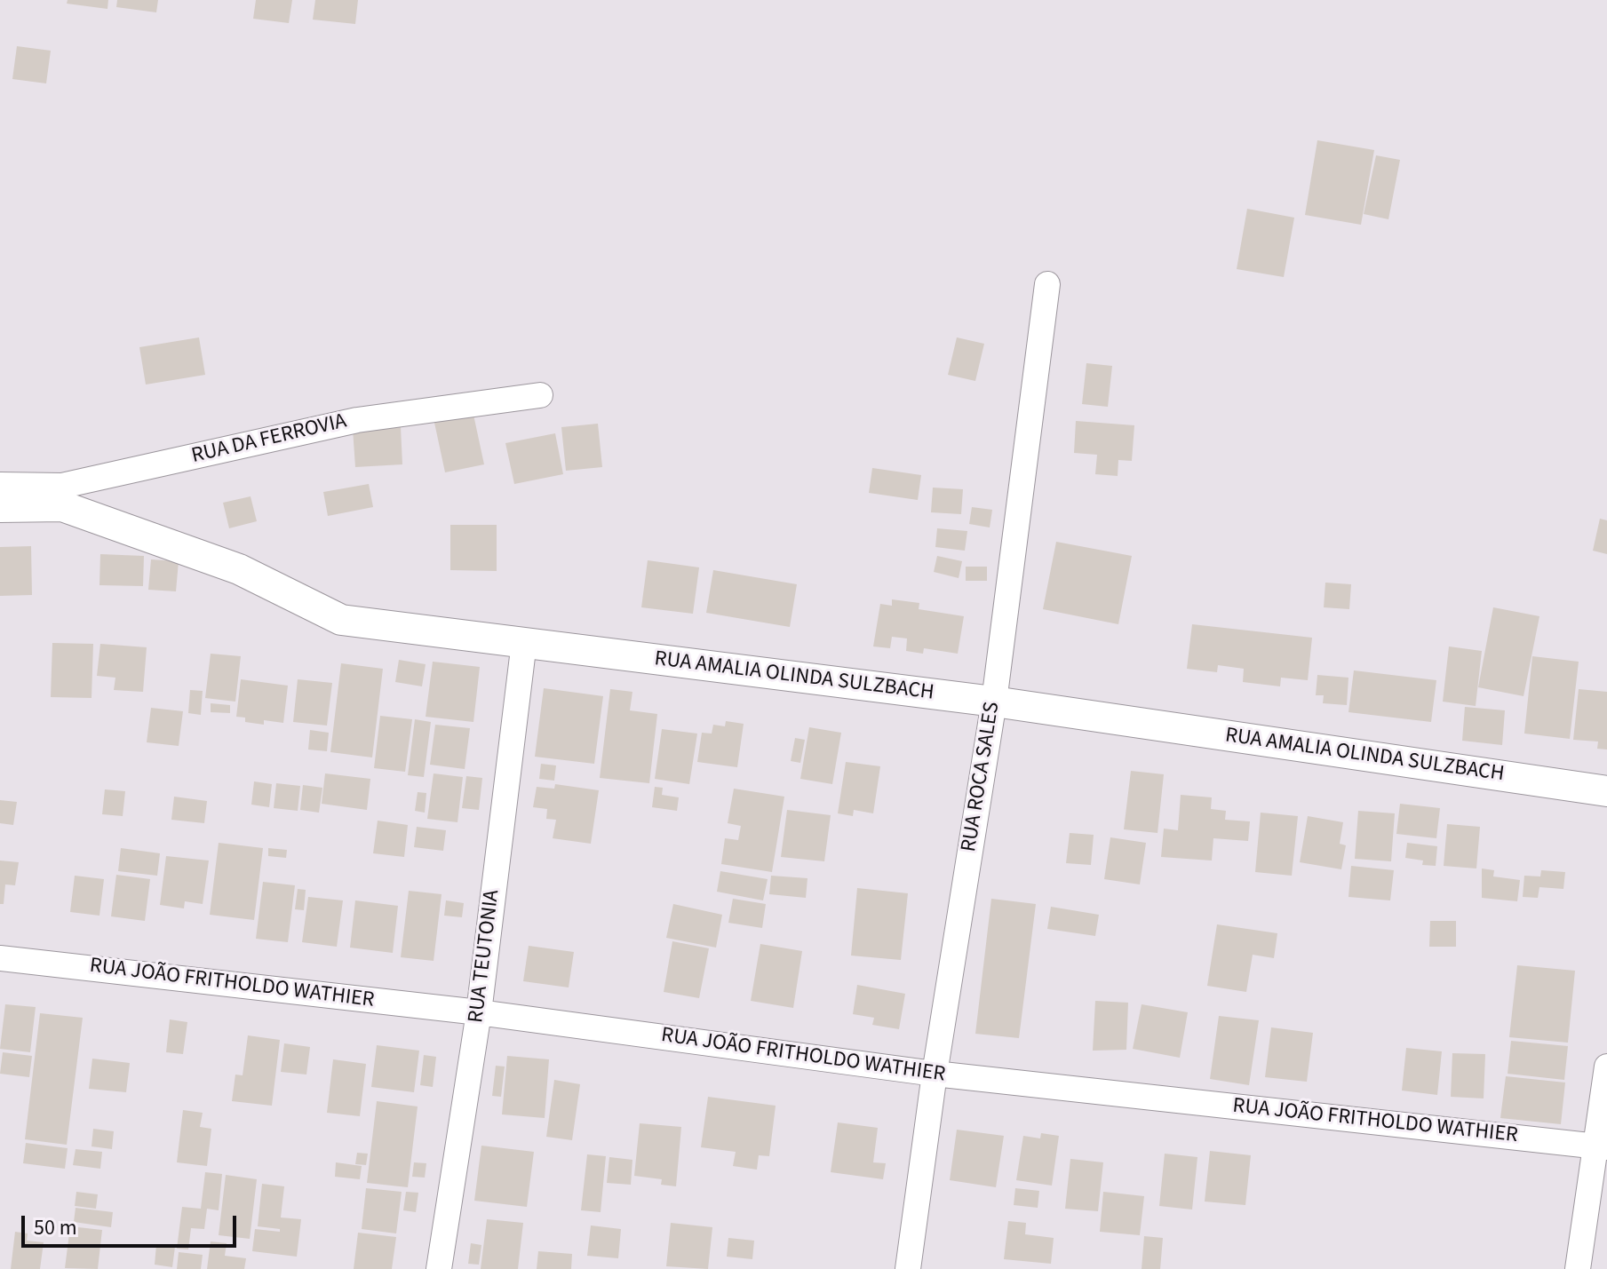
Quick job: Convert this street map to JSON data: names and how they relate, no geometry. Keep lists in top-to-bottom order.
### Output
{
  "streets": {
    "street": [
      "RUA DA FERROVIA",
      "RUA AMALIA OLINDA SULZBACH",
      "RUA ROCA SALES",
      "RUA TEUTONIA",
      "RUA JOÃO FRITHOLDO WATHIER"
    ]
  },
  "crossings": [
    ["RUA DA FERROVIA", "RUA AMALIA OLINDA SULZBACH"],
    ["RUA AMALIA OLINDA SULZBACH", "RUA ROCA SALES"],
    ["RUA AMALIA OLINDA SULZBACH", "RUA TEUTONIA"],
    ["RUA ROCA SALES", "RUA JOÃO FRITHOLDO WATHIER"],
    ["RUA TEUTONIA", "RUA JOÃO FRITHOLDO WATHIER"]
  ],
  "scale_bar": "50 m"
}
